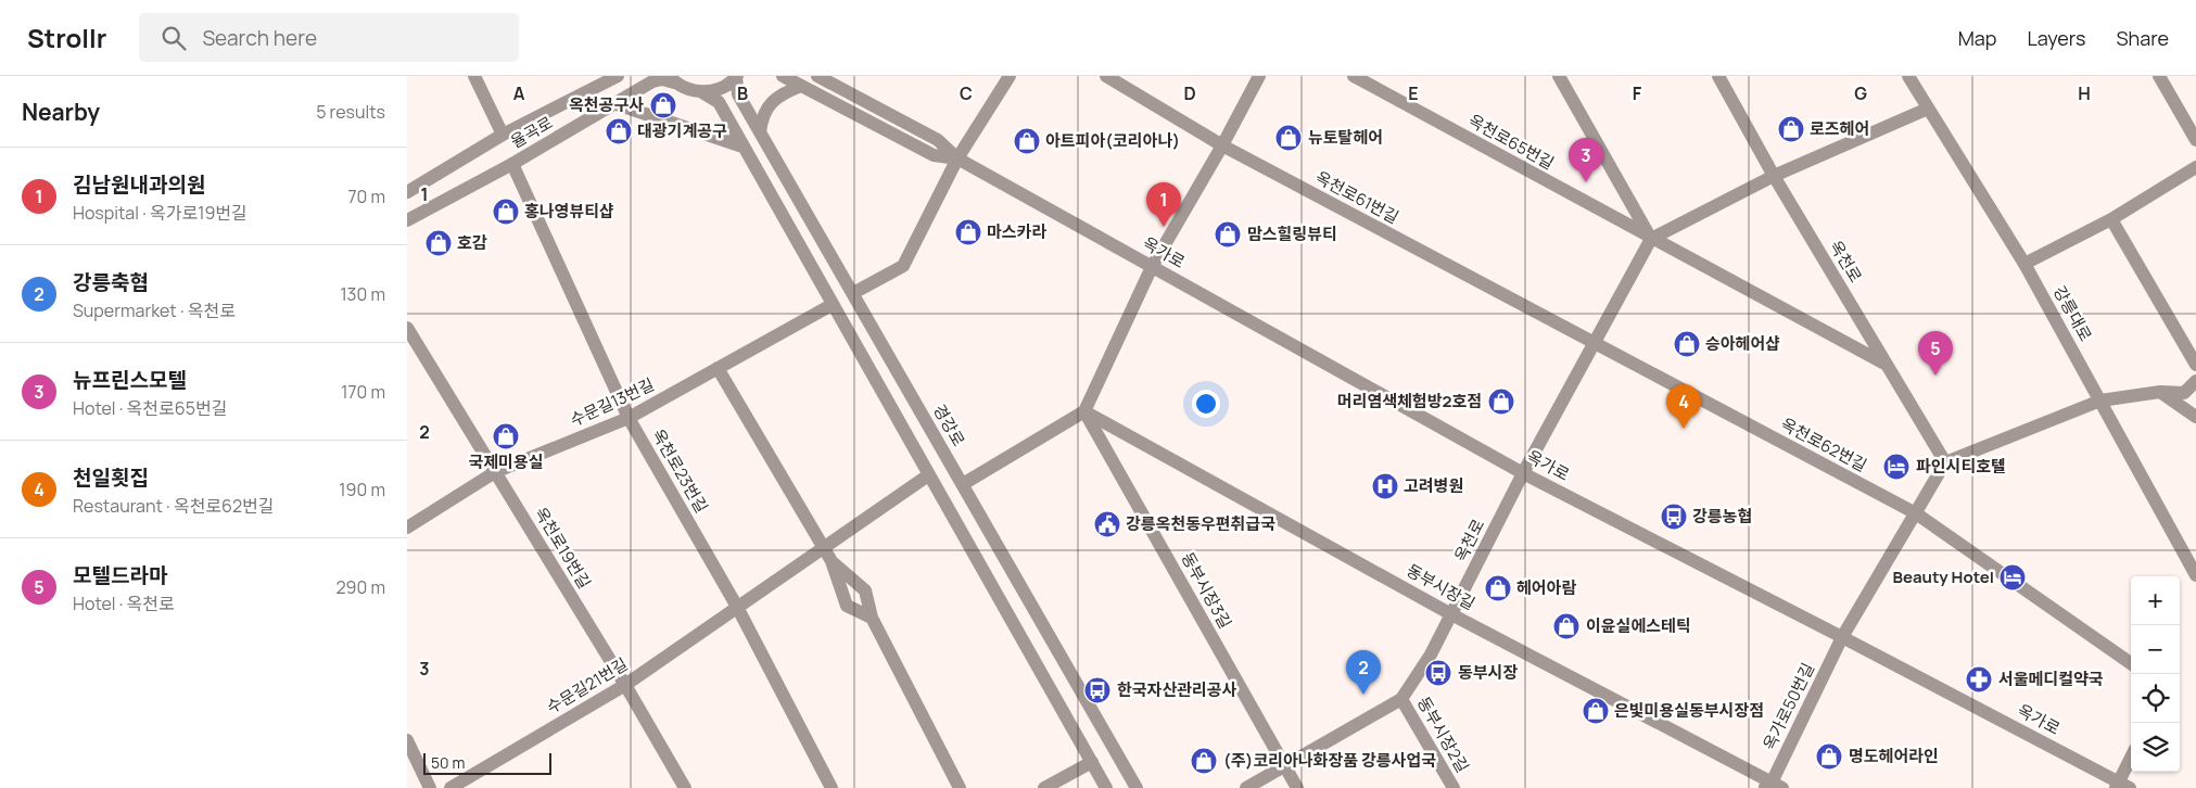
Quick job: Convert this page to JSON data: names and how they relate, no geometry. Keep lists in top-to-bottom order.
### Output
{
  "streets": {
    "street": [
      "율곡로",
      "옥천로65번길",
      "옥천로61번길",
      "옥가로",
      "옥천로",
      "강릉대로",
      "수문길13번길",
      "경강로",
      "옥천로62번길",
      "옥천로23번길",
      "옥천로19번길",
      "동부시장길",
      "동부시장3길",
      "수문길21번길",
      "옥가로50번길",
      "동부시장2길"
    ]
  },
  "crossings": [
    ["율곡로", "옥천로23번길"],
    ["옥천로65번길", "옥천로"],
    ["옥천로61번길", "옥천로"],
    ["옥천로61번길", "옥천로62번길"],
    ["옥가로", "옥천로"],
    ["옥가로", "옥가로50번길"],
    ["옥천로", "옥천로62번길"],
    ["옥천로", "동부시장길"],
    ["옥천로", "동부시장3길"],
    ["옥천로", "옥가로50번길"],
    ["옥천로", "동부시장2길"],
    ["수문길13번길", "옥천로23번길"],
    ["수문길13번길", "옥천로19번길"],
    ["옥천로62번길", "옥가로50번길"],
    ["옥천로23번길", "수문길21번길"],
    ["옥천로19번길", "수문길21번길"],
    ["동부시장길", "동부시장3길"],
    ["동부시장길", "옥가로50번길"]
  ],
  "places": {
    "shop": [
      "옥천공구사",
      "로즈헤어",
      "대광기계공구",
      "뉴토탈헤어",
      "아트피아(코리아나)",
      "홍나영뷰티샵",
      "마스카라",
      "맘스힐링뷰티",
      "호감",
      "승아헤어샵",
      "머리염색체험방2호점",
      "국제미용실",
      "헤어아람",
      "이윤실에스테틱",
      "은빛미용실동부시장점",
      "명도헤어라인",
      "(주)코리아나화장품 강릉사업국"
    ],
    "hotel": ["파인시티호텔", "Beauty Hotel"],
    "hospital": ["고려병원"],
    "bus stop": ["강릉농협", "동부시장", "한국자산관리공사"],
    "public building": ["강릉옥천동우편취급국"],
    "pharmacy": ["서울메디컬약국"]
  },
  "scale_bar": "50 m",
  "page": {
    "header": "Strollr",
    "search": "Search here",
    "nav": ["Map", "Layers", "Share"],
    "heading": ["Nearby", "5 results"],
    "pins": [
      "3",
      "1",
      "5",
      "4",
      "2"
    ],
    "list": [
      {
        "mark": "1",
        "name": "김남원내과의원",
        "note": "Hospital · 옥가로19번길",
        "value": "70 m"
      },
      {
        "mark": "2",
        "name": "강릉축협",
        "note": "Supermarket · 옥천로",
        "value": "130 m"
      },
      {
        "mark": "3",
        "name": "뉴프린스모텔",
        "note": "Hotel · 옥천로65번길",
        "value": "170 m"
      },
      {
        "mark": "4",
        "name": "천일횟집",
        "note": "Restaurant · 옥천로62번길",
        "value": "190 m"
      },
      {
        "mark": "5",
        "name": "모텔드라마",
        "note": "Hotel · 옥천로",
        "value": "290 m"
      }
    ],
    "map_buttons": ["+", "−"],
    "scale": "50 m"
  },
  "grid": {
    "columns": [
      "A",
      "B",
      "C",
      "D",
      "E",
      "F",
      "G",
      "H"
    ],
    "rows": ["1", "2", "3"]
  }
}
